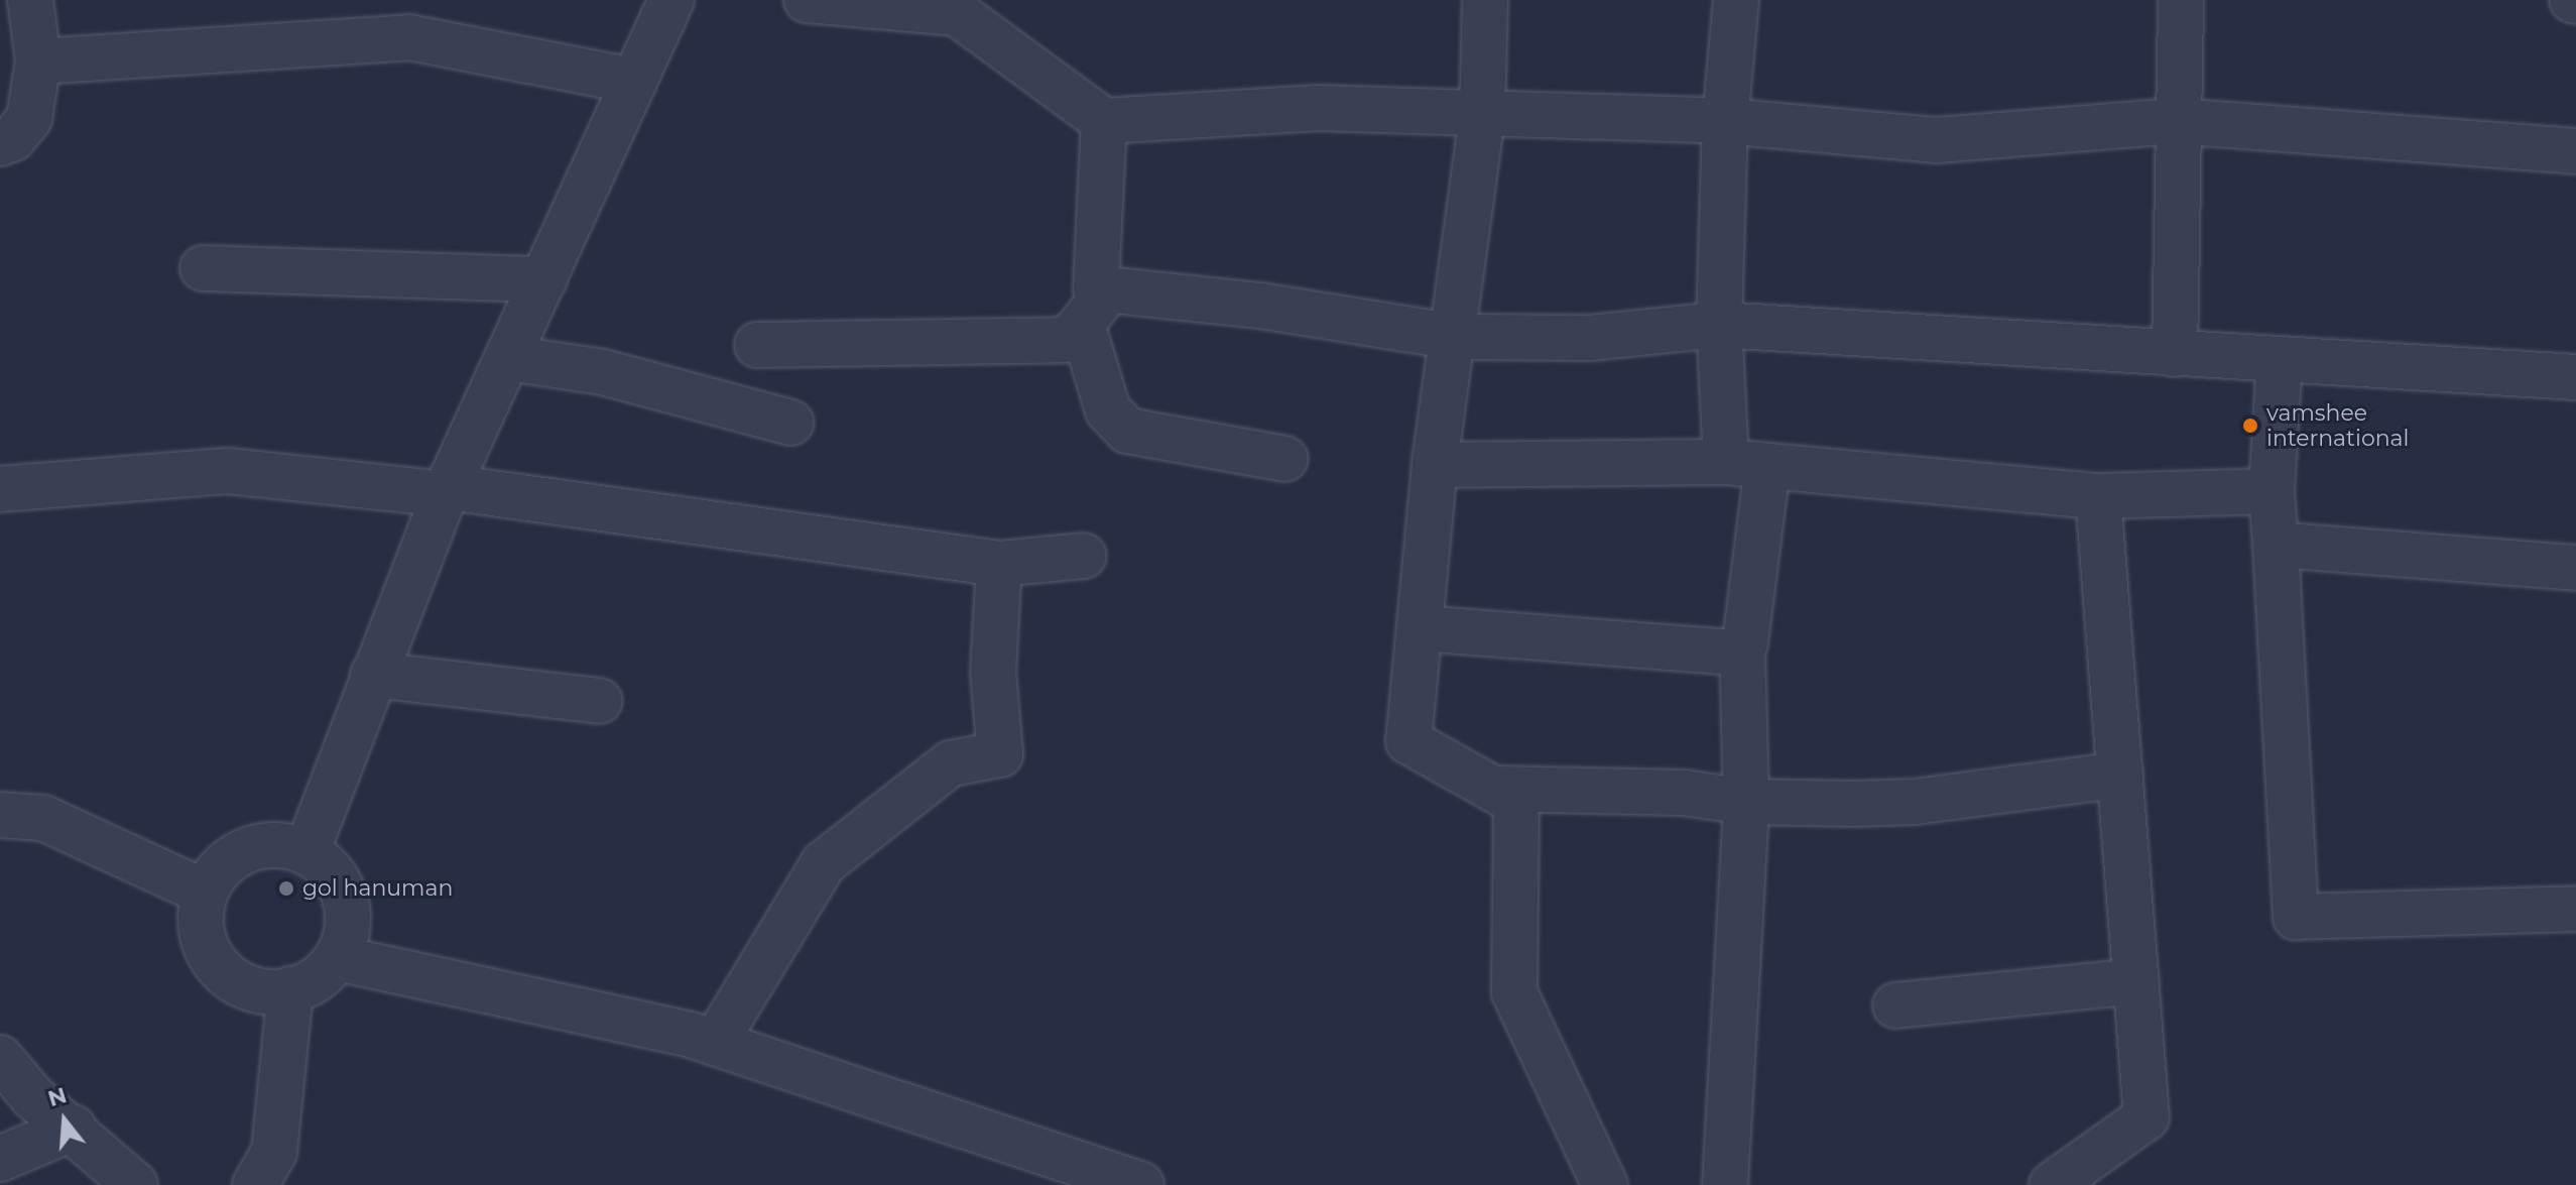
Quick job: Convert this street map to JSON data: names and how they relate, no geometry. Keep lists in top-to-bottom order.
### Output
{
  "places": ["vamshee international", "gol hanuman"],
  "north": "top"
}
